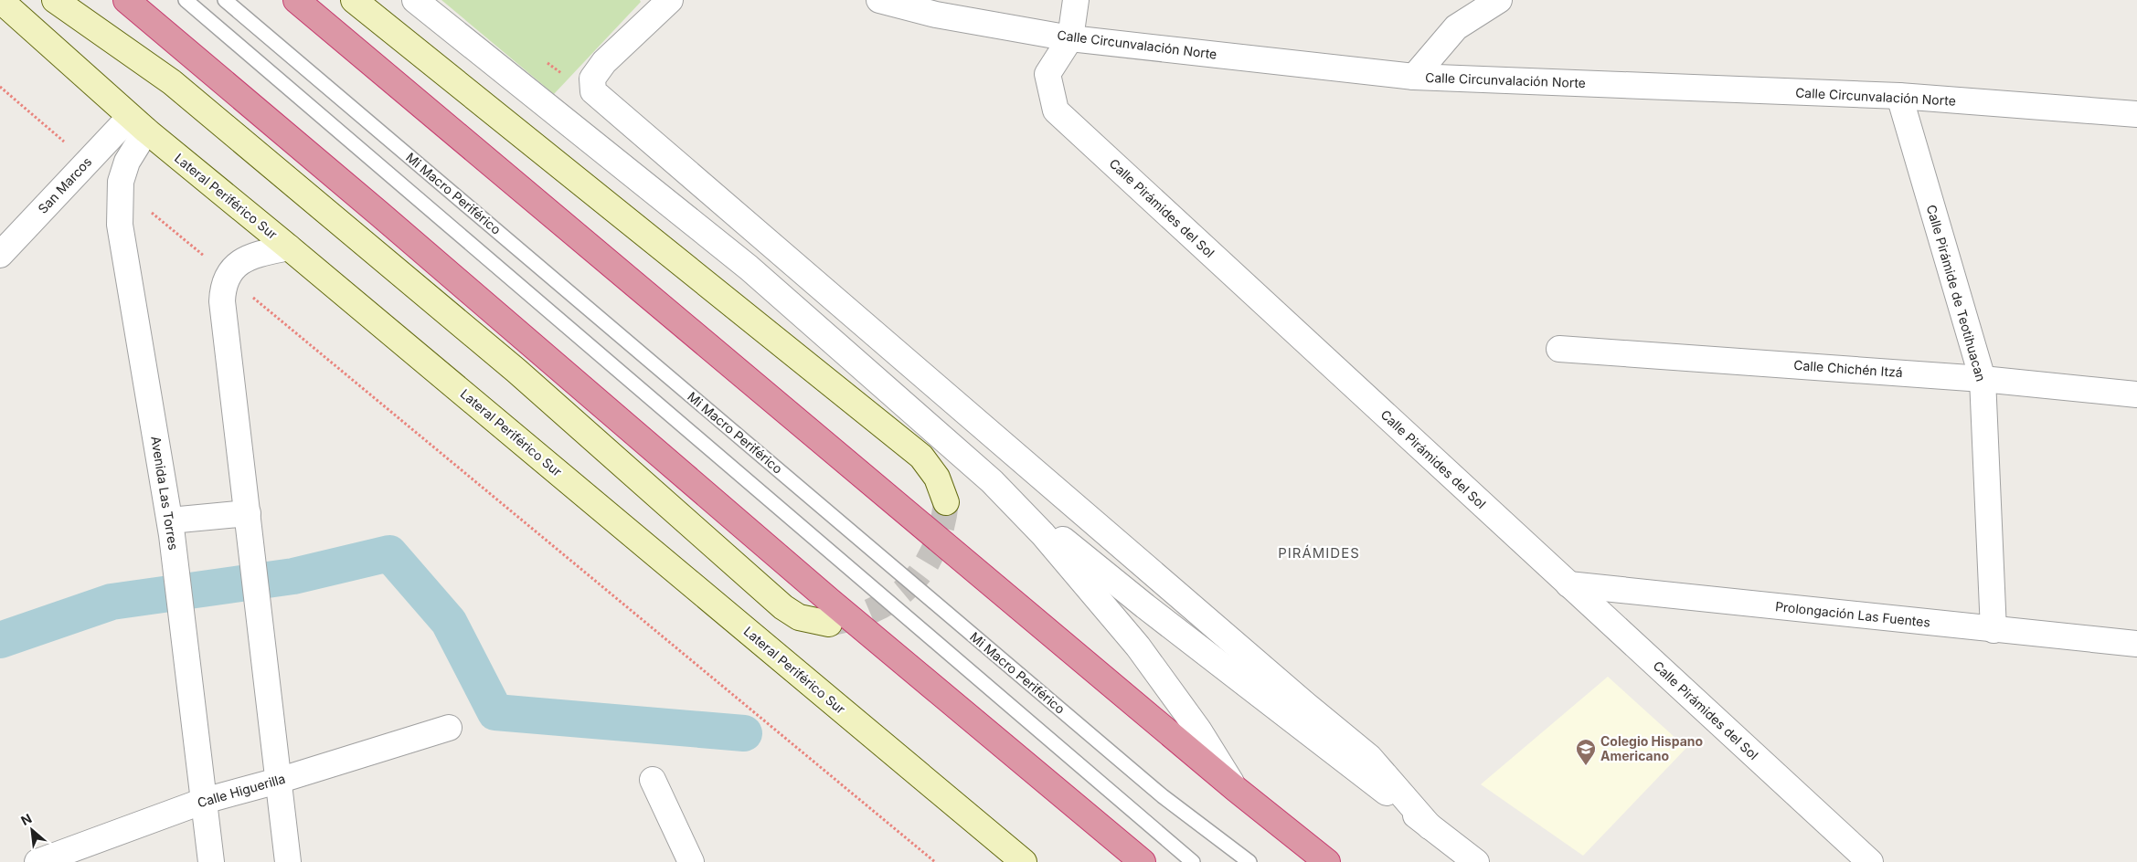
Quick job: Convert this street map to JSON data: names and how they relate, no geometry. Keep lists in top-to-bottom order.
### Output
{
  "streets": {
    "main road": ["Lateral Periférico Sur"],
    "street": [
      "Calle Circunvalación Norte",
      "San Marcos",
      "Calle Pirámides del Sol",
      "Calle Pirámide de Teotihuacan",
      "Calle Chichén Itzá",
      "Avenida Las Torres",
      "Prolongación Las Fuentes",
      "Calle Higuerilla"
    ],
    "lane": ["Mi Macro Periférico"]
  },
  "crossings": [
    ["Calle Circunvalación Norte", "Calle Pirámides del Sol"],
    ["Calle Circunvalación Norte", "Calle Pirámide de Teotihuacan"],
    ["San Marcos", "Lateral Periférico Sur"],
    ["San Marcos", "Avenida Las Torres"],
    ["Lateral Periférico Sur", "Avenida Las Torres"],
    ["Calle Pirámides del Sol", "Prolongación Las Fuentes"],
    ["Calle Pirámide de Teotihuacan", "Calle Chichén Itzá"],
    ["Calle Pirámide de Teotihuacan", "Prolongación Las Fuentes"],
    ["Avenida Las Torres", "Calle Higuerilla"]
  ],
  "districts": ["PIRÁMIDES"],
  "places": {
    "school or university": ["Colegio Hispano Americano"]
  },
  "north": "top left"
}
